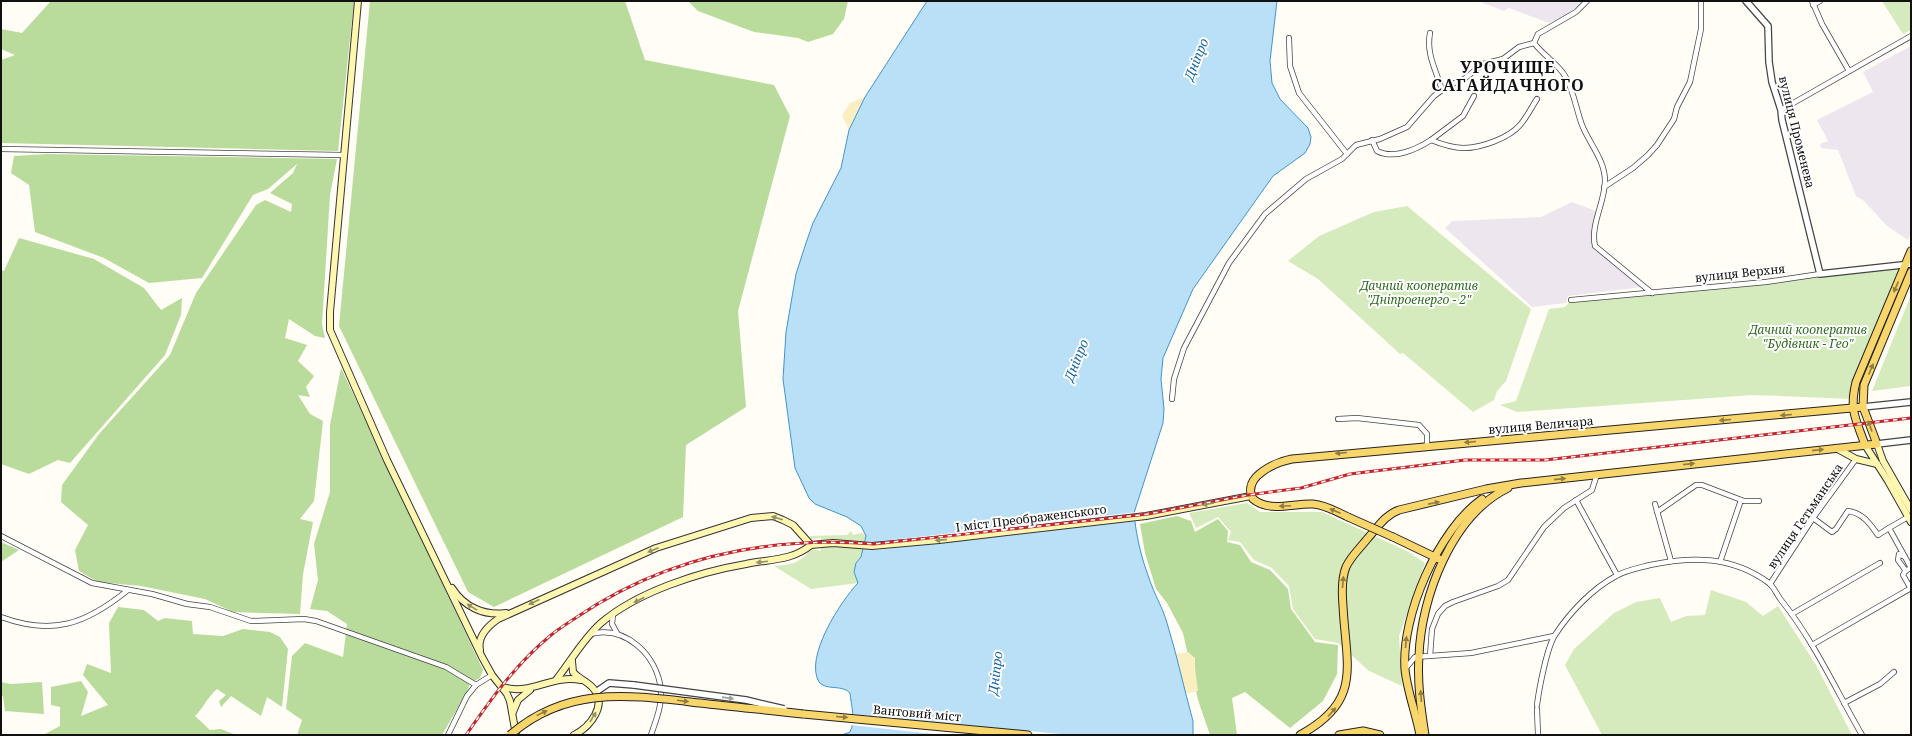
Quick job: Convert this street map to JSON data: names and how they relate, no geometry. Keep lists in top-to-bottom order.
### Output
{
  "streets": {
    "main road": ["вулиця Величара", "I міст Преображенського", "Вантовий міст"],
    "street": ["вулиця Променева", "вулиця Верхня", "вулиця Гетьманська"]
  },
  "crossings": [
    ["вулиця Променева", "вулиця Верхня"],
    ["вулиця Величара", "I міст Преображенського"]
  ],
  "one_way": ["I міст Преображенського", "Вантовий міст"],
  "districts": ["УРОЧИЩЕ САГАЙДАЧНОГО"],
  "water": ["Дніпро"],
  "parks": ["Дачний кооператив \"Дніпроенерго - 2\"", "Дачний кооператив \"Будівник - Гео\""]
}
